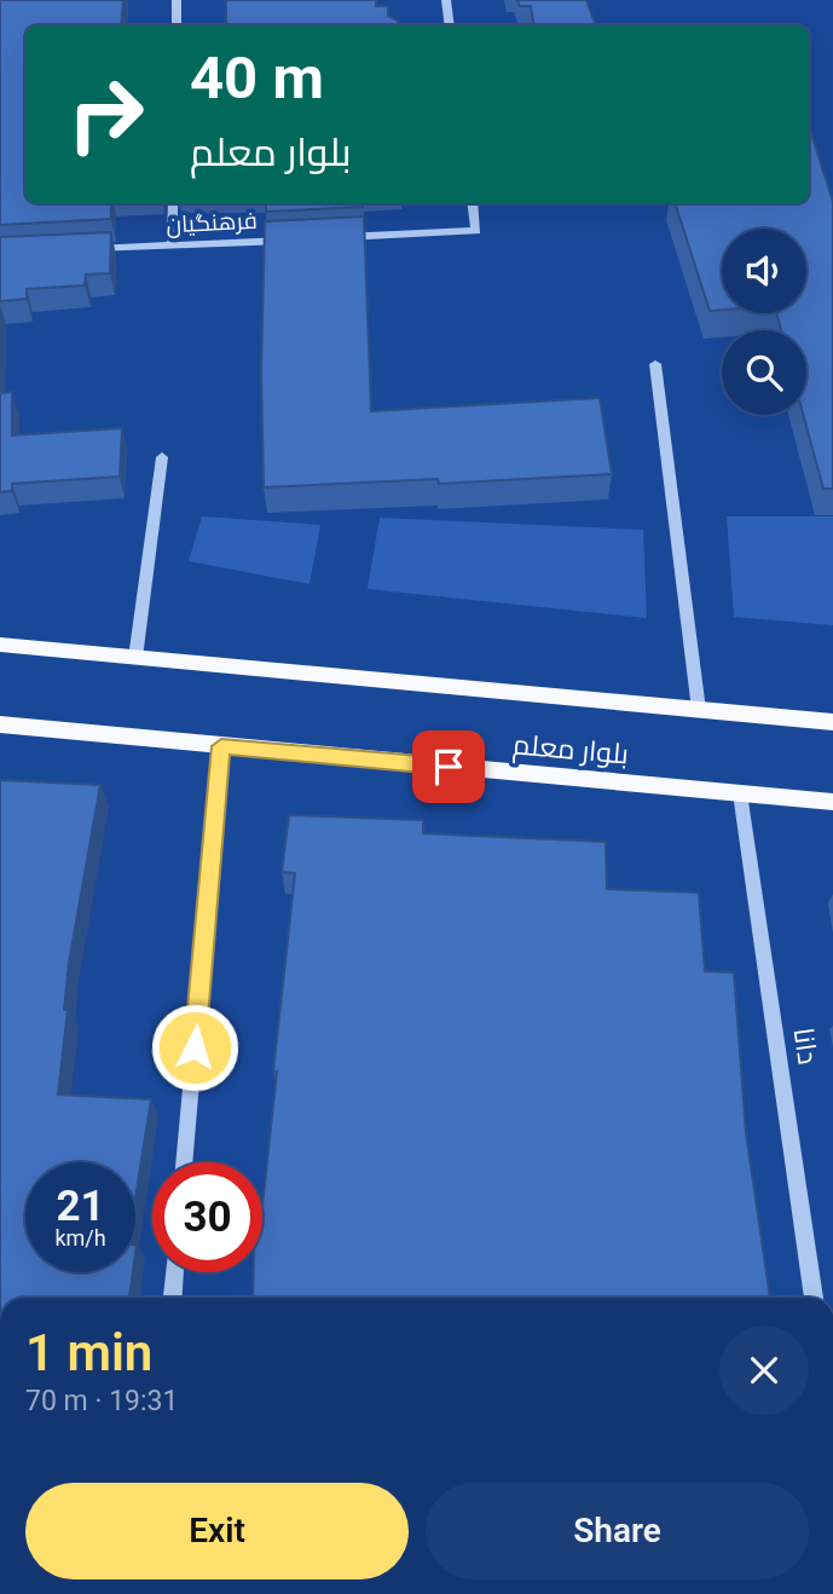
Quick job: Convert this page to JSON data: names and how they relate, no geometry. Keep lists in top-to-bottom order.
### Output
{
  "streets": {
    "main road": ["بلوار معلم"],
    "street": ["فرهنگیان", "دانا"]
  },
  "crossings": [
    ["بلوار معلم", "دانا"]
  ],
  "page": {
    "turn": ["40 m", "بلوار معلم"],
    "speed": "21 km/h",
    "limit": "30",
    "heading": ["1 min", "70 m · 19:31"],
    "buttons": ["Exit", "Share"]
  }
}
